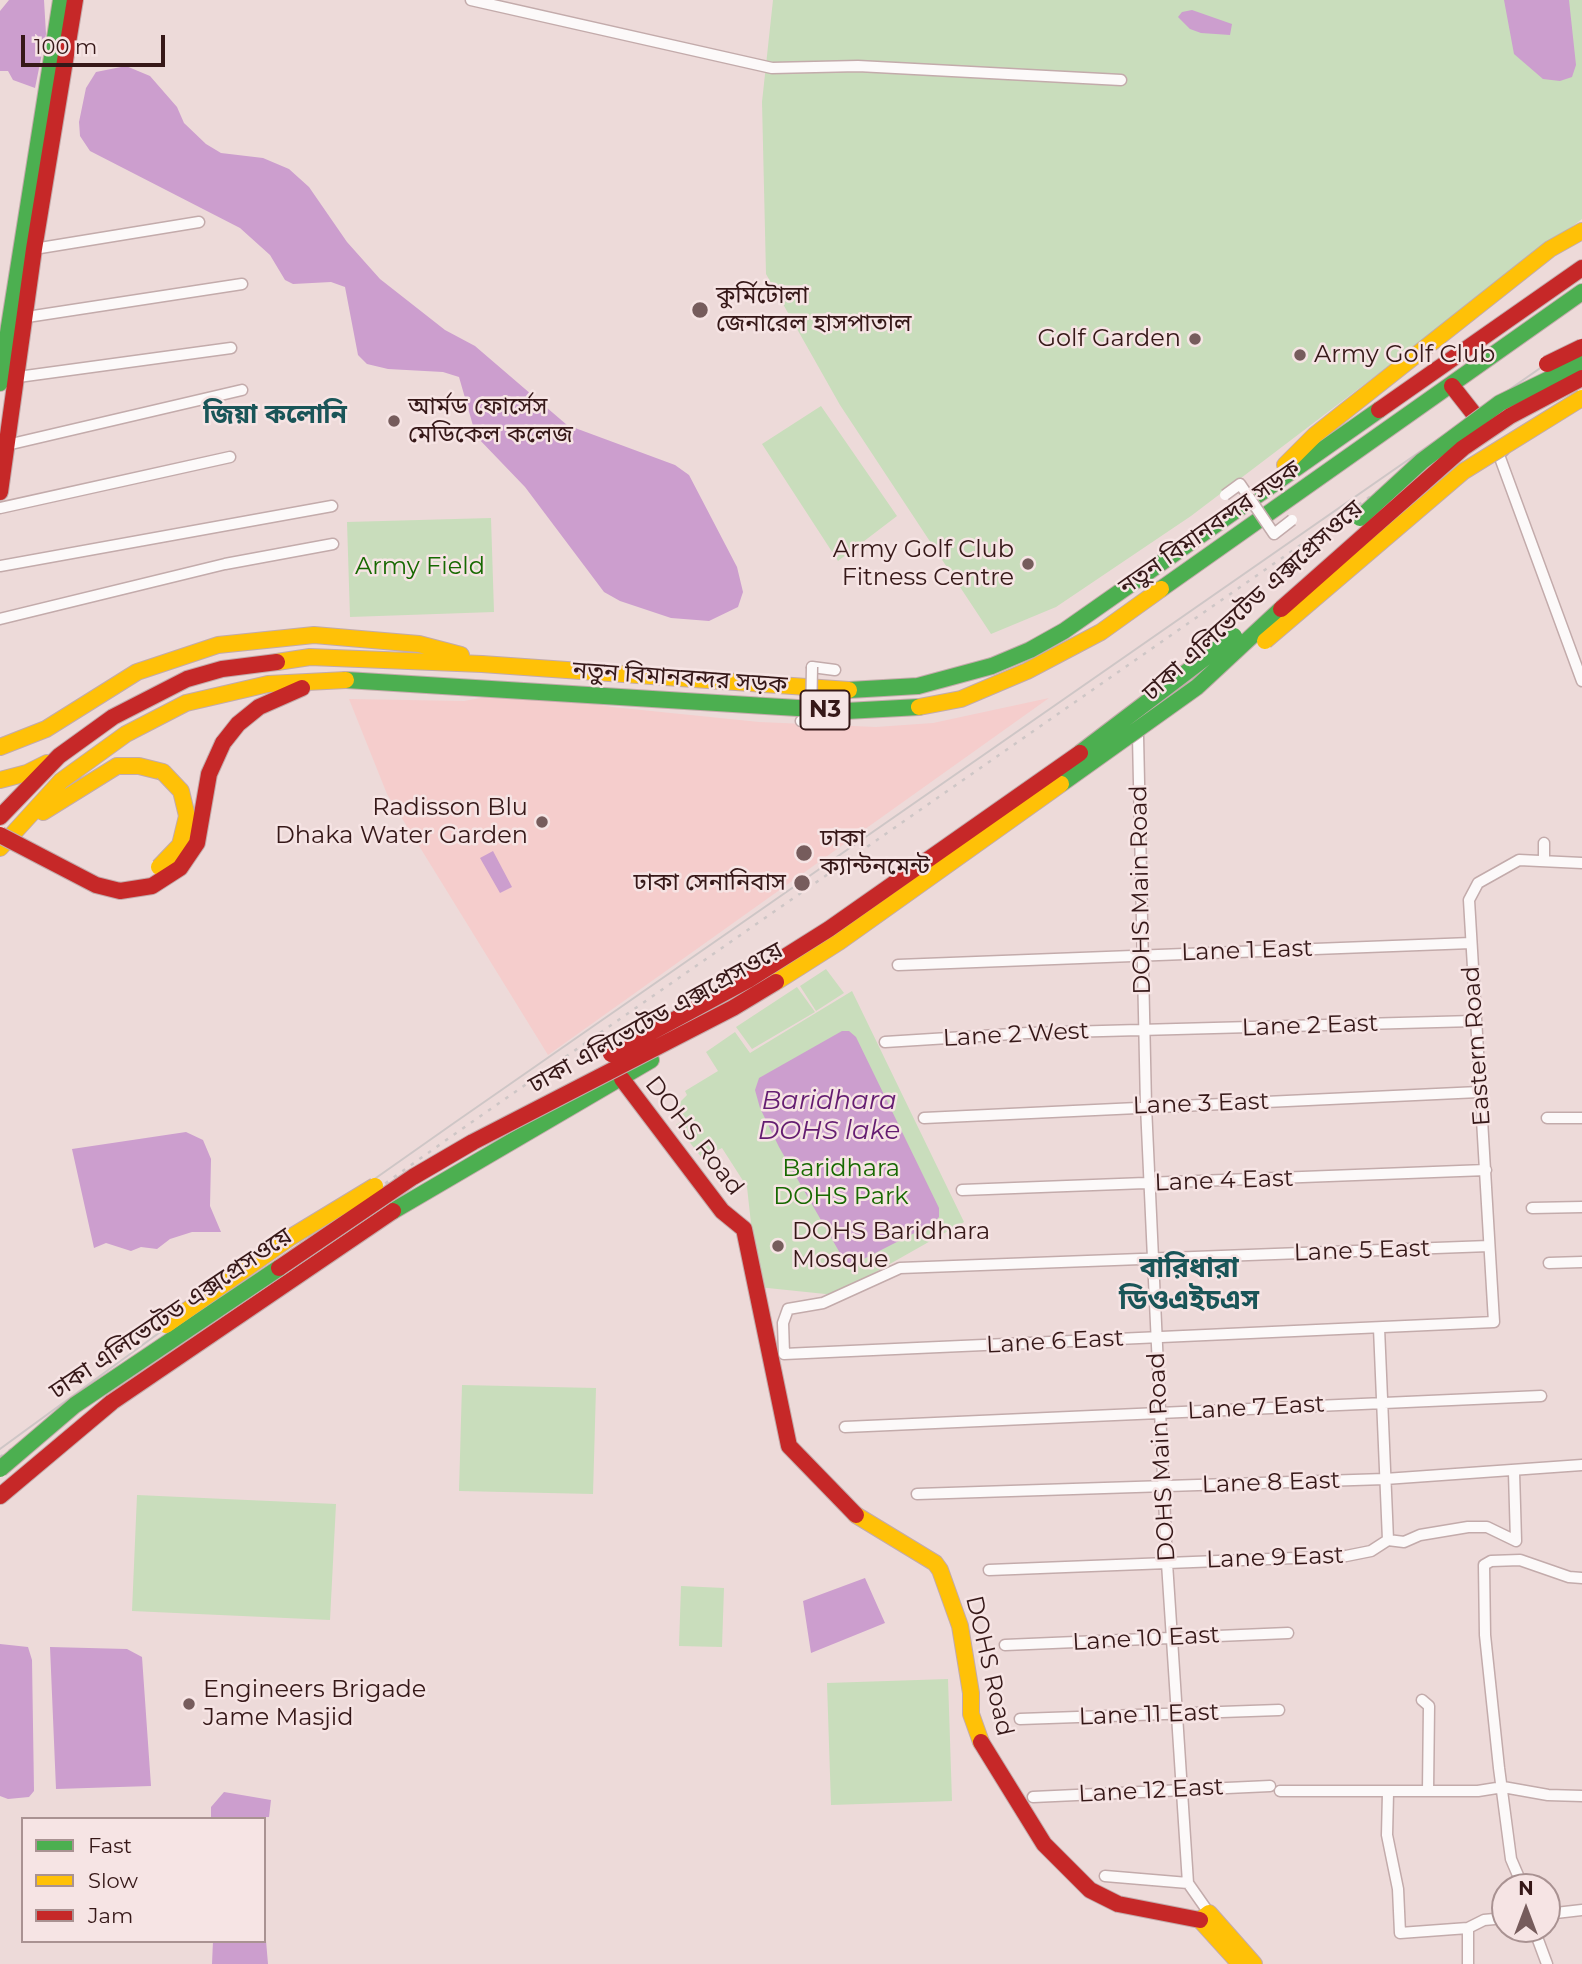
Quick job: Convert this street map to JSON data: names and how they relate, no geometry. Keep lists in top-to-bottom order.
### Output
{
  "streets": {
    "main road": [
      "নতুন বিমানবন্দর সড়ক",
      "ঢাকা এলিভেটেড এক্সপ্রেসওয়ে",
      "N3",
      "DOHS Road"
    ],
    "street": [
      "DOHS Main Road",
      "Lane 1 East",
      "Lane 2 East",
      "Lane 2 West",
      "Eastern Road",
      "Lane 3 East",
      "Lane 4 East",
      "Lane 5 East",
      "Lane 6 East",
      "Lane 7 East",
      "Lane 8 East",
      "Lane 9 East",
      "Lane 10 East",
      "Lane 11 East",
      "Lane 12 East"
    ]
  },
  "crossings": [
    ["DOHS Main Road", "Lane 1 East"],
    ["DOHS Main Road", "Lane 2 East"],
    ["DOHS Main Road", "Lane 2 West"],
    ["DOHS Main Road", "Lane 3 East"],
    ["DOHS Main Road", "Lane 4 East"],
    ["DOHS Main Road", "Lane 5 East"],
    ["DOHS Main Road", "Lane 6 East"],
    ["DOHS Main Road", "Lane 7 East"],
    ["DOHS Main Road", "Lane 8 East"],
    ["DOHS Main Road", "Lane 9 East"],
    ["DOHS Main Road", "Lane 10 East"],
    ["DOHS Main Road", "Lane 11 East"],
    ["DOHS Main Road", "Lane 12 East"],
    ["Lane 1 East", "Eastern Road"],
    ["Lane 2 East", "Lane 2 West"],
    ["Lane 2 East", "Eastern Road"],
    ["Eastern Road", "Lane 3 East"],
    ["Eastern Road", "Lane 4 East"],
    ["Eastern Road", "Lane 5 East"],
    ["Eastern Road", "Lane 6 East"],
    ["Lane 5 East", "Lane 6 East"],
    ["Lane 8 East", "Lane 9 East"]
  ],
  "districts": ["জিয়া কলোনি", "বারিধারা ডিওএইচএস"],
  "water": ["Baridhara DOHS lake"],
  "parks": ["Army Field", "Baridhara DOHS Park"],
  "places": [
    "কুর্মিটোলা জেনারেল হাসপাতাল",
    "Golf Garden",
    "Army Golf Club",
    "আর্মড ফোর্সেস মেডিকেল কলেজ",
    "Army Golf Club Fitness Centre",
    "Radisson Blu Dhaka Water Garden",
    "ঢাকা ক্যান্টনমেন্ট",
    "ঢাকা সেনানিবাস",
    "DOHS Baridhara Mosque",
    "Engineers Brigade Jame Masjid"
  ],
  "legend": ["Fast", "Slow", "Jam"],
  "scale_bar": "100 m",
  "north": "top"
}
